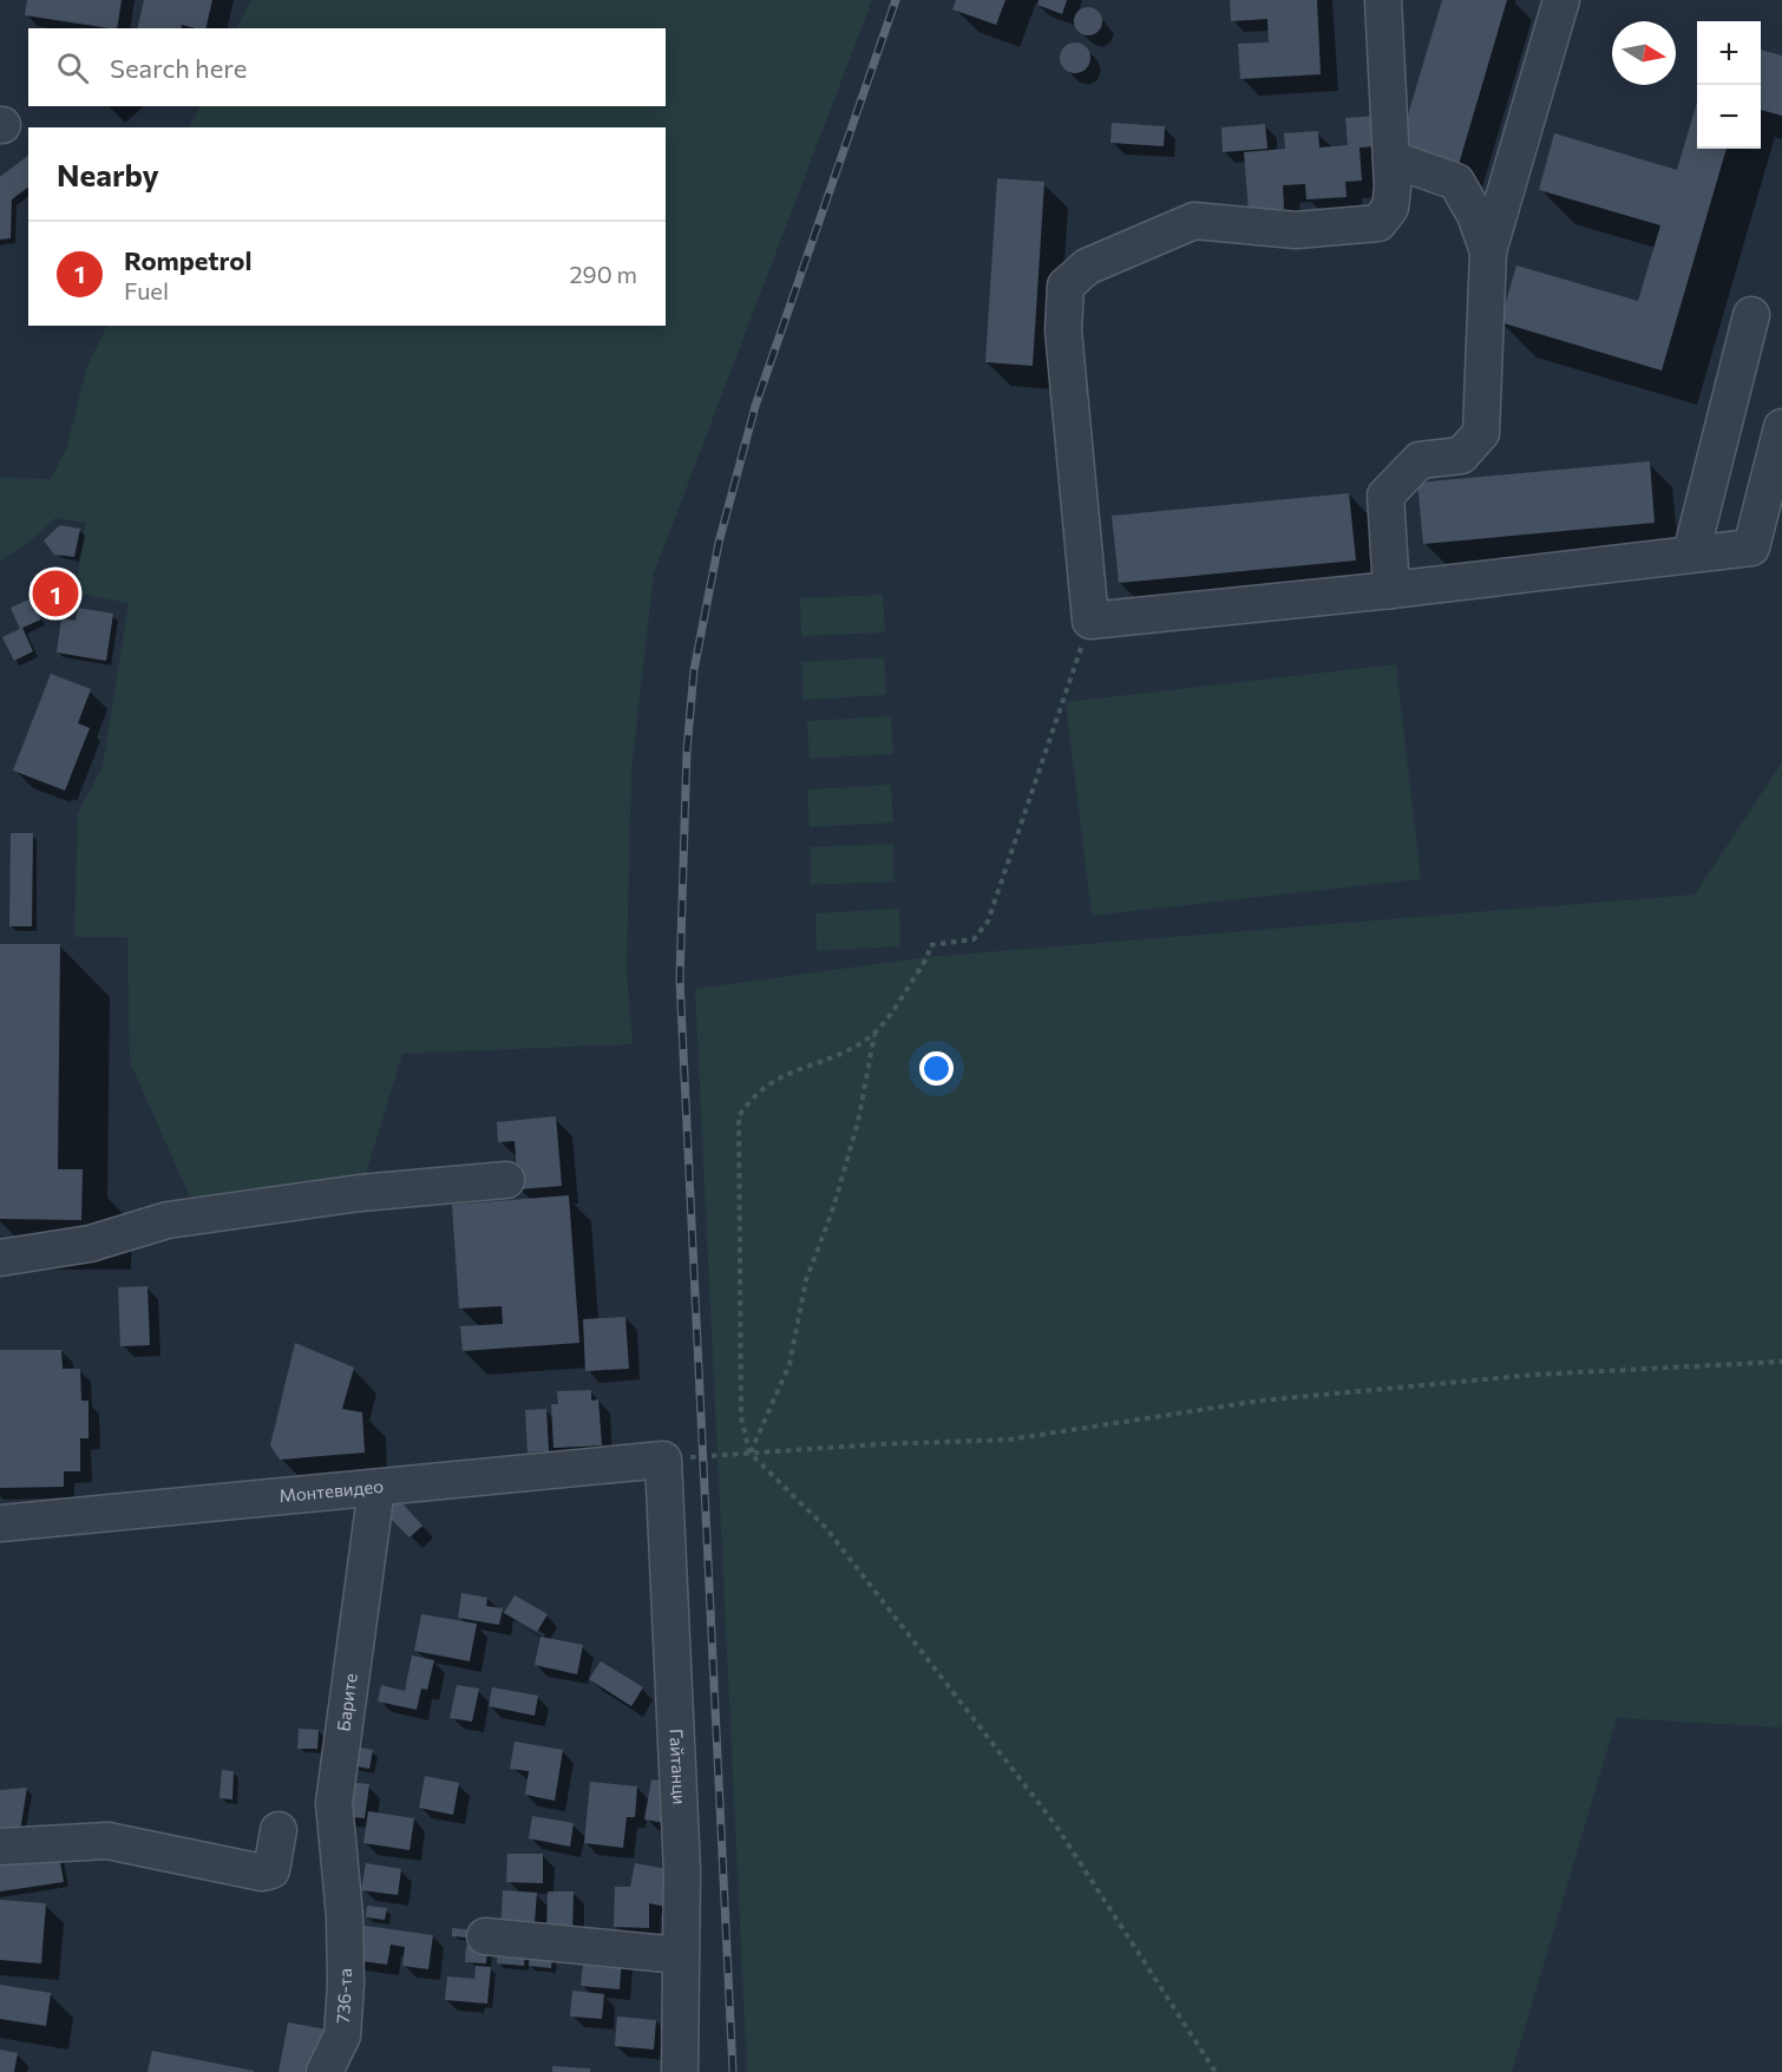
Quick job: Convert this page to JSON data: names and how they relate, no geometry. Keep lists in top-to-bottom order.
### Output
{
  "streets": {
    "street": [
      "Монтевидео",
      "Барите",
      "Гайтанци",
      "736-та"
    ]
  },
  "crossings": [
    ["Монтевидео", "Барите"],
    ["Монтевидео", "Гайтанци"],
    ["Барите", "736-та"]
  ],
  "north": "right",
  "page": {
    "map_buttons": ["+", "−"],
    "search": "Search here",
    "heading": "Nearby",
    "list": [
      {
        "mark": "1",
        "name": "Rompetrol",
        "note": "Fuel",
        "value": "290 m"
      }
    ],
    "pins": "1"
  }
}
